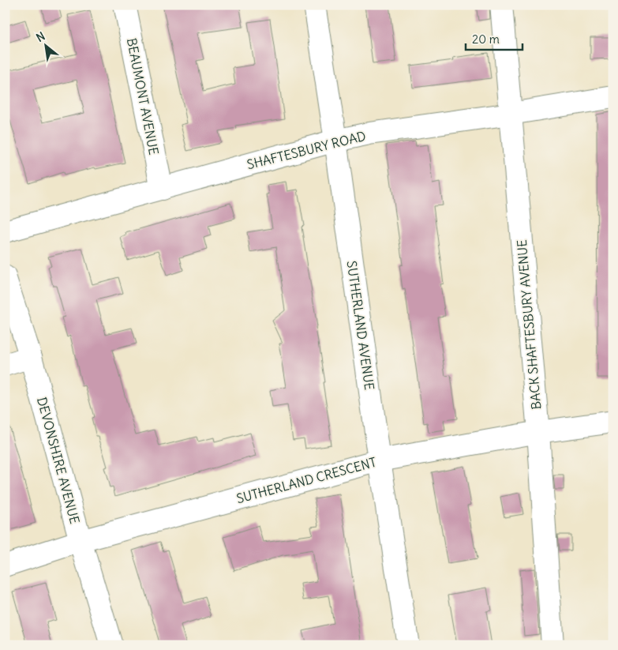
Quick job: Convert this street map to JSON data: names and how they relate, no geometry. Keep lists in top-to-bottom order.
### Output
{
  "streets": {
    "street": [
      "BEAUMONT AVENUE",
      "SHAFTESBURY ROAD",
      "BACK SHAFTESBURY AVENUE",
      "SUTHERLAND AVENUE",
      "DEVONSHIRE AVENUE",
      "SUTHERLAND CRESCENT"
    ]
  },
  "crossings": [
    ["BEAUMONT AVENUE", "SHAFTESBURY ROAD"],
    ["SHAFTESBURY ROAD", "BACK SHAFTESBURY AVENUE"],
    ["SHAFTESBURY ROAD", "SUTHERLAND AVENUE"],
    ["BACK SHAFTESBURY AVENUE", "SUTHERLAND CRESCENT"],
    ["SUTHERLAND AVENUE", "SUTHERLAND CRESCENT"],
    ["DEVONSHIRE AVENUE", "SUTHERLAND CRESCENT"]
  ],
  "scale_bar": "20 m",
  "north": "top left"
}
